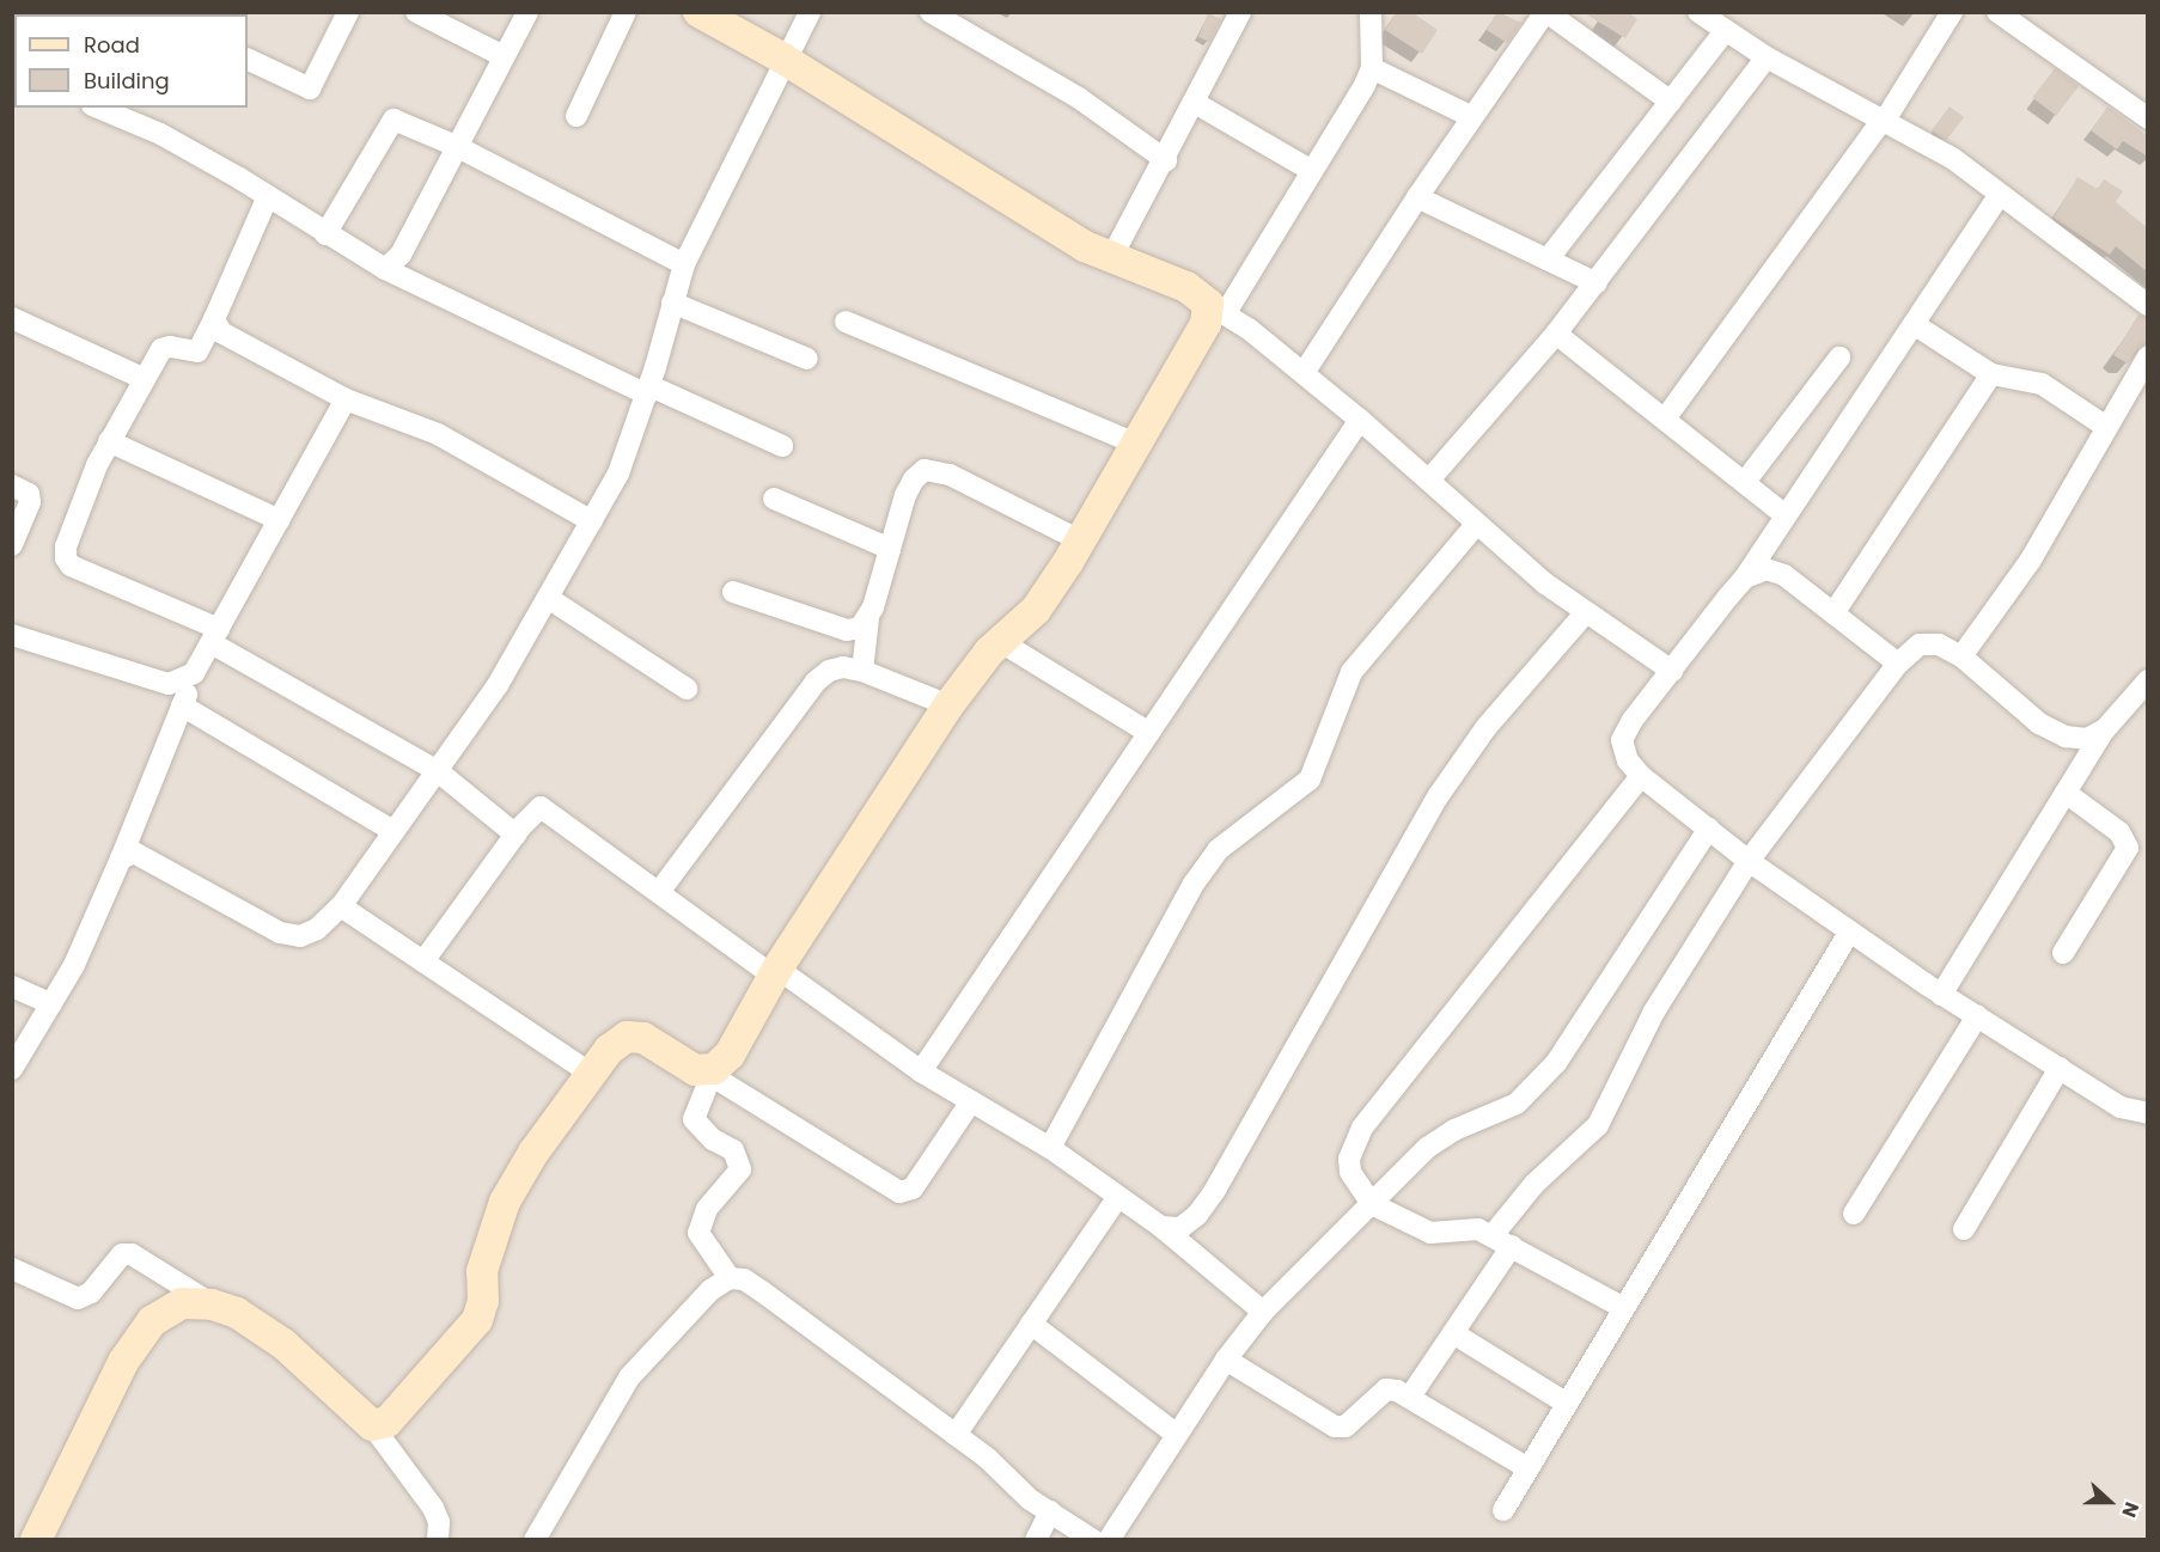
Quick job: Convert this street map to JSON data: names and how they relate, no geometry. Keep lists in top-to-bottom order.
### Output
{
  "legend": ["Road", "Building"],
  "north": "right"
}
